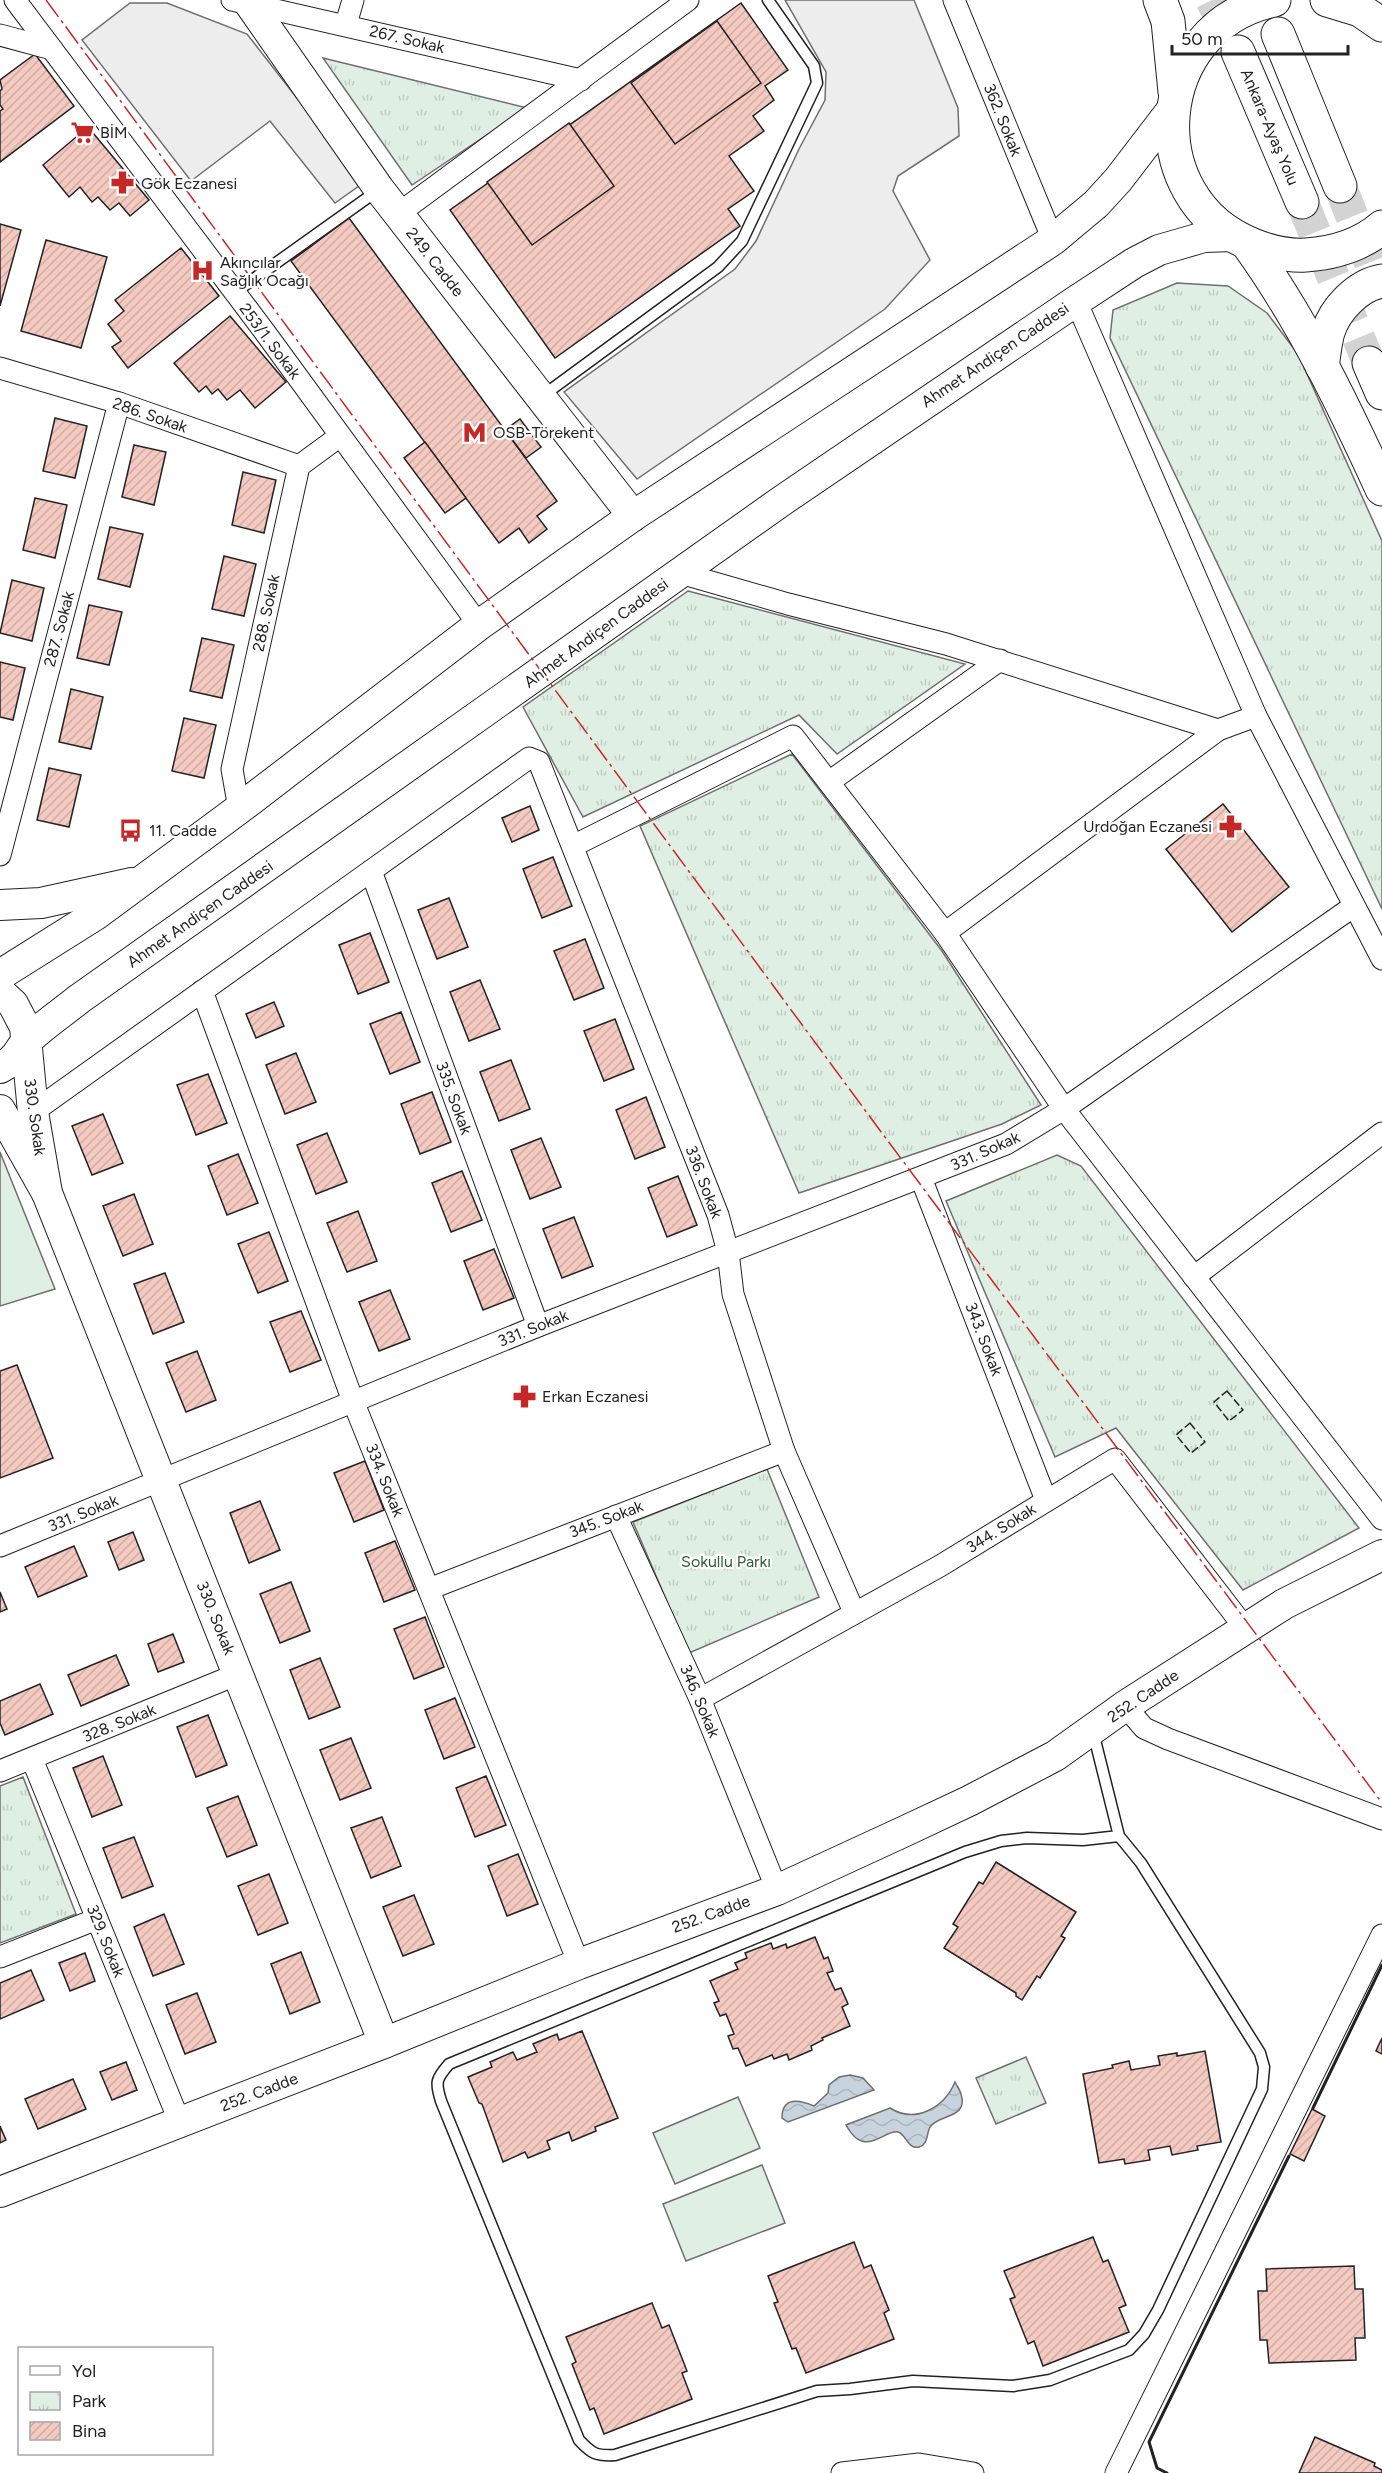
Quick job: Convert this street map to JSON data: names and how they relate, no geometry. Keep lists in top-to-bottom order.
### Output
{
  "streets": {
    "highway": ["Ankara-Ayaş Yolu"],
    "main road": [
      "249. Cadde",
      "Ahmet Andiçen Caddesi",
      "330. Sokak",
      "252. Cadde"
    ],
    "street": [
      "267. Sokak",
      "362. Sokak",
      "253/1. Sokak",
      "286. Sokak",
      "288. Sokak",
      "287. Sokak",
      "335. Sokak",
      "331. Sokak",
      "336. Sokak",
      "343. Sokak",
      "334. Sokak",
      "345. Sokak",
      "344. Sokak",
      "346. Sokak",
      "328. Sokak",
      "329. Sokak"
    ]
  },
  "crossings": [
    ["267. Sokak", "249. Cadde"],
    ["Ahmet Andiçen Caddesi", "330. Sokak"],
    ["286. Sokak", "288. Sokak"],
    ["286. Sokak", "287. Sokak"],
    ["335. Sokak", "331. Sokak"],
    ["335. Sokak", "336. Sokak"],
    ["330. Sokak", "331. Sokak"],
    ["330. Sokak", "252. Cadde"],
    ["330. Sokak", "328. Sokak"],
    ["331. Sokak", "336. Sokak"],
    ["331. Sokak", "343. Sokak"],
    ["331. Sokak", "334. Sokak"],
    ["336. Sokak", "345. Sokak"],
    ["336. Sokak", "344. Sokak"],
    ["343. Sokak", "344. Sokak"],
    ["334. Sokak", "345. Sokak"],
    ["334. Sokak", "252. Cadde"],
    ["345. Sokak", "346. Sokak"],
    ["344. Sokak", "252. Cadde"],
    ["344. Sokak", "346. Sokak"],
    ["252. Cadde", "346. Sokak"],
    ["252. Cadde", "329. Sokak"],
    ["328. Sokak", "329. Sokak"]
  ],
  "parks": ["Sokullu Parkı"],
  "places": {
    "supermarket": ["BİM"],
    "pharmacy": ["Gök Eczanesi", "Urdoğan Eczanesi", "Erkan Eczanesi"],
    "hospital": ["Akıncılar Sağlık Ocağı"],
    "metro station": ["OSB-Törekent"],
    "bus stop": ["11. Cadde"]
  },
  "legend": ["Yol", "Park", "Bina"],
  "scale_bar": "50 m"
}
